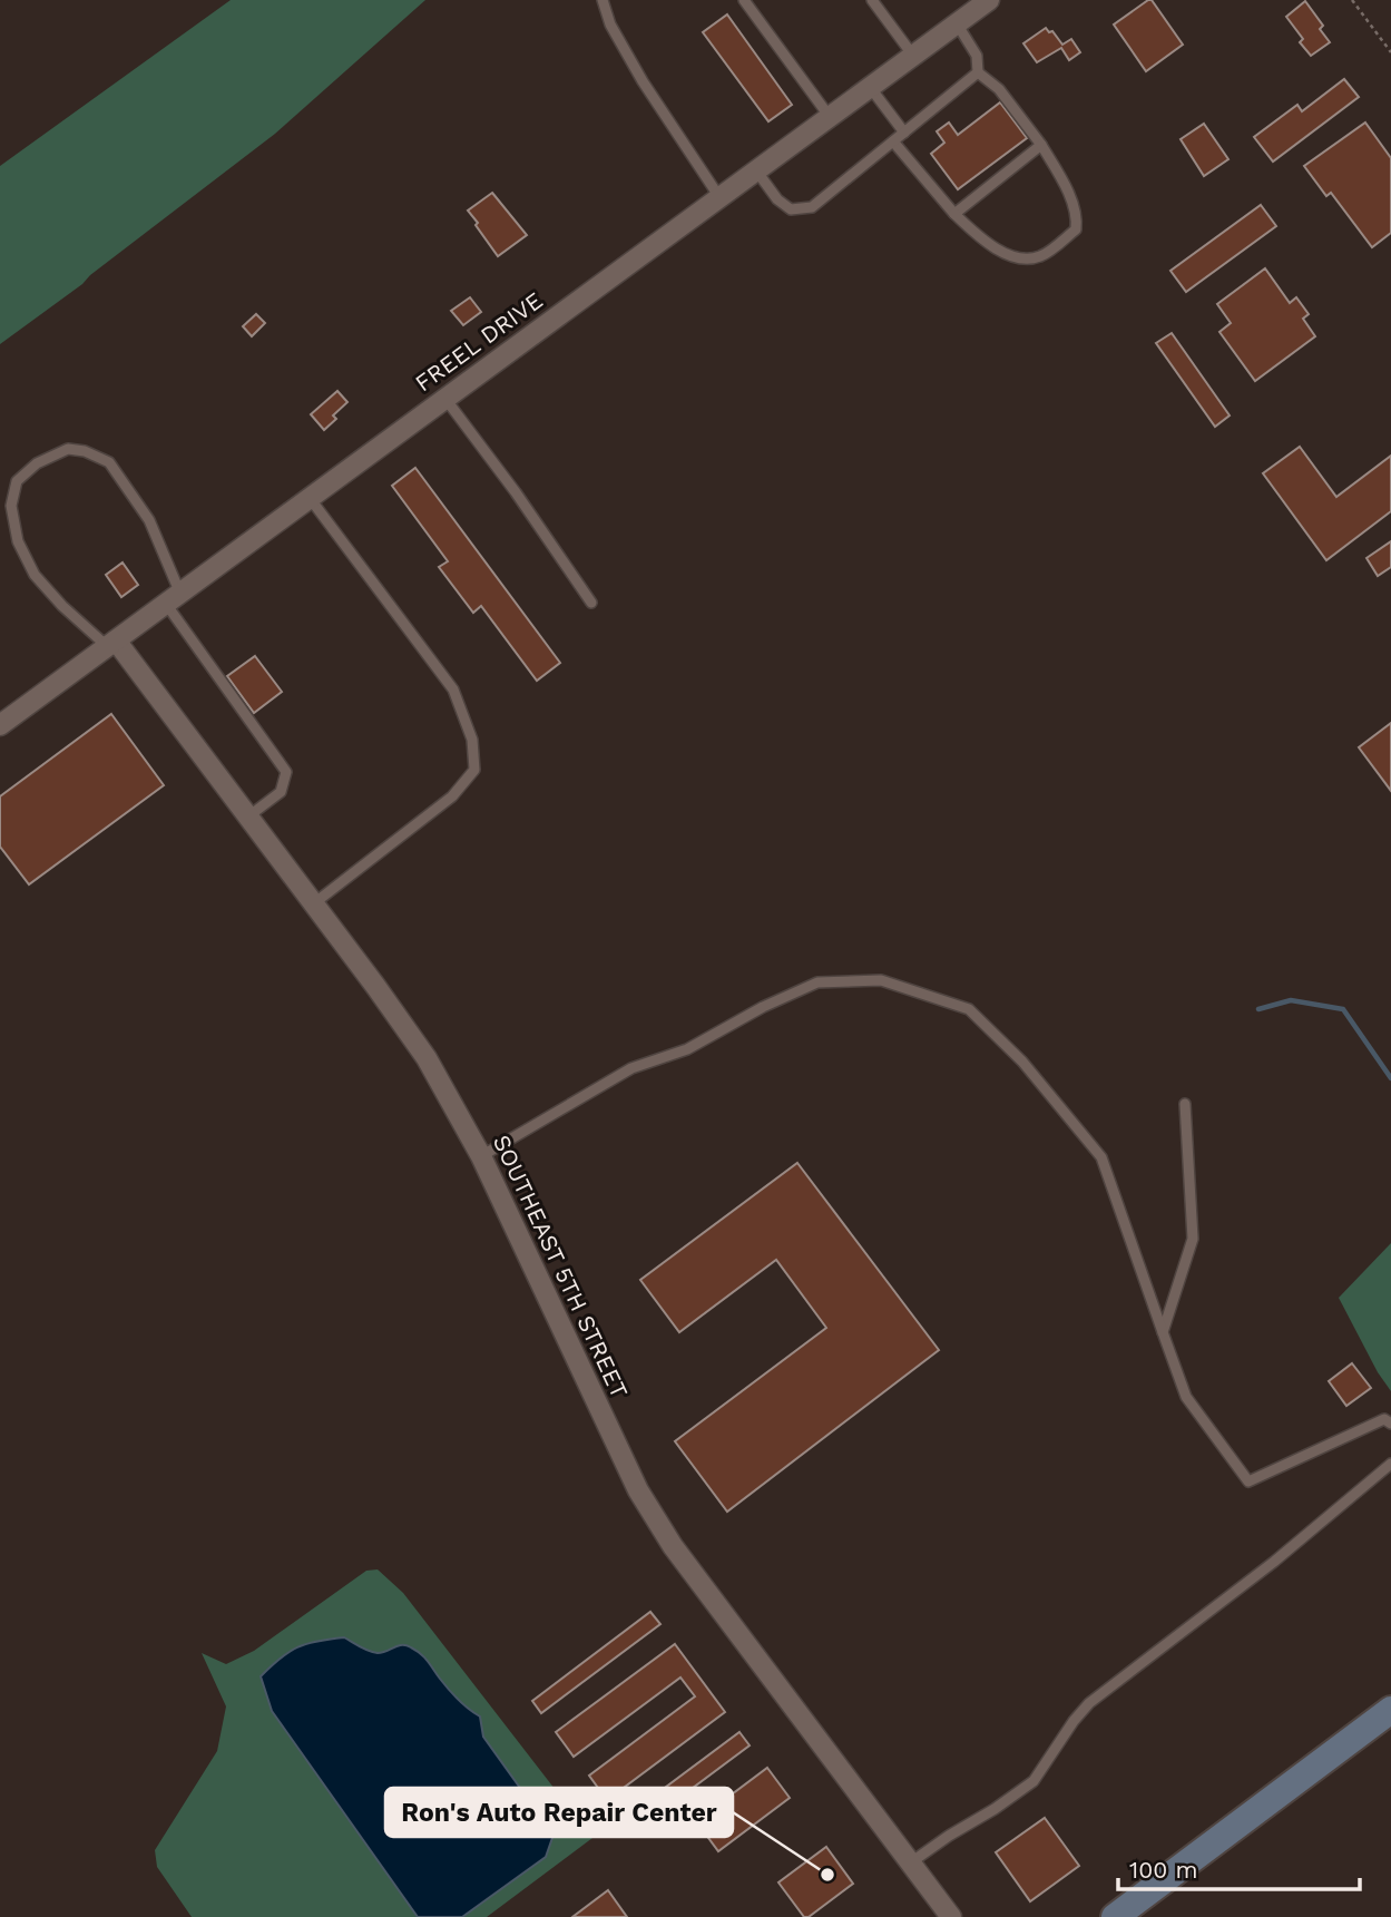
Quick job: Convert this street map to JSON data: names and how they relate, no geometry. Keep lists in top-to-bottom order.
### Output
{
  "streets": {
    "street": ["FREEL DRIVE", "SOUTHEAST 5TH STREET"]
  },
  "crossings": [
    ["FREEL DRIVE", "SOUTHEAST 5TH STREET"]
  ],
  "places": ["Ron's Auto Repair Center"],
  "scale_bar": "100 m"
}
